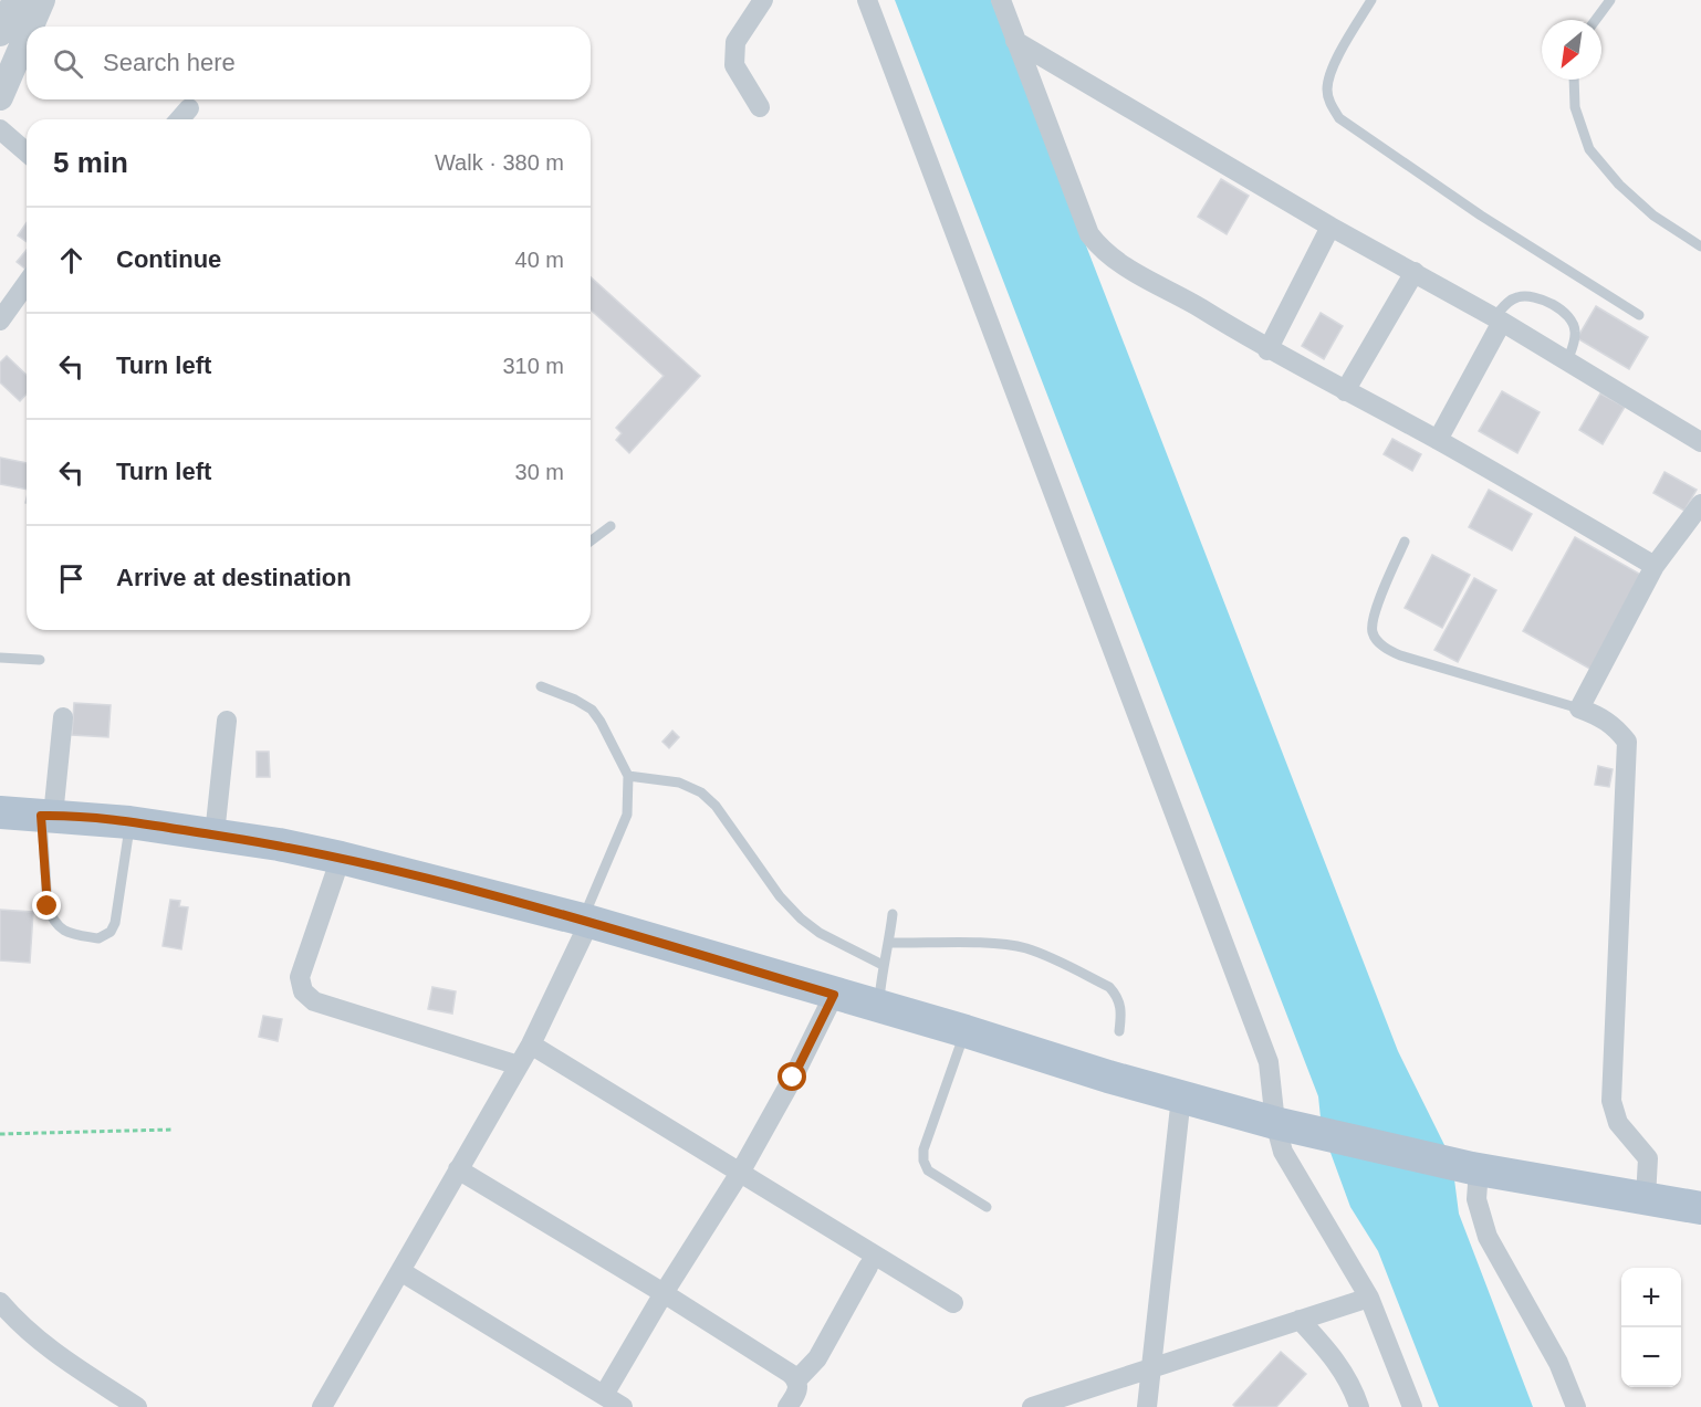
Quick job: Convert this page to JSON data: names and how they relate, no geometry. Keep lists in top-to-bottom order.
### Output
{
  "north": "bottom left",
  "page": {
    "search": "Search here",
    "heading": ["5 min", "Walk · 380 m"],
    "list": [
      ["Continue", "40 m"],
      ["Turn left", "310 m"],
      ["Turn left", "30 m"],
      "Arrive at destination"
    ],
    "map_buttons": ["+", "−"]
  }
}
